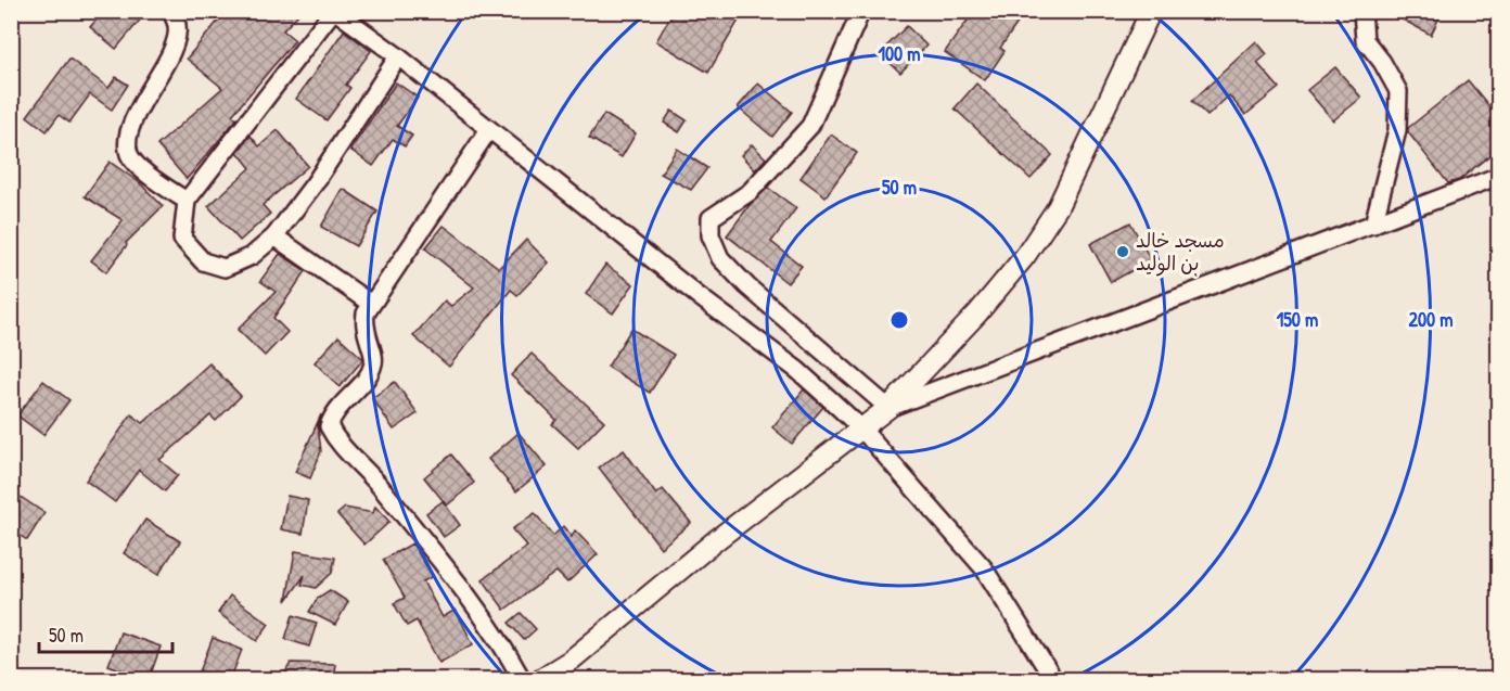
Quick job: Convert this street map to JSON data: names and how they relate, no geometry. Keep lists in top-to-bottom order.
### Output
{
  "places": ["مسجد خالد بن الوليد"],
  "scale_bar": "50 m",
  "rings": [
    "100 m",
    "50 m",
    "150 m",
    "200 m"
  ]
}
